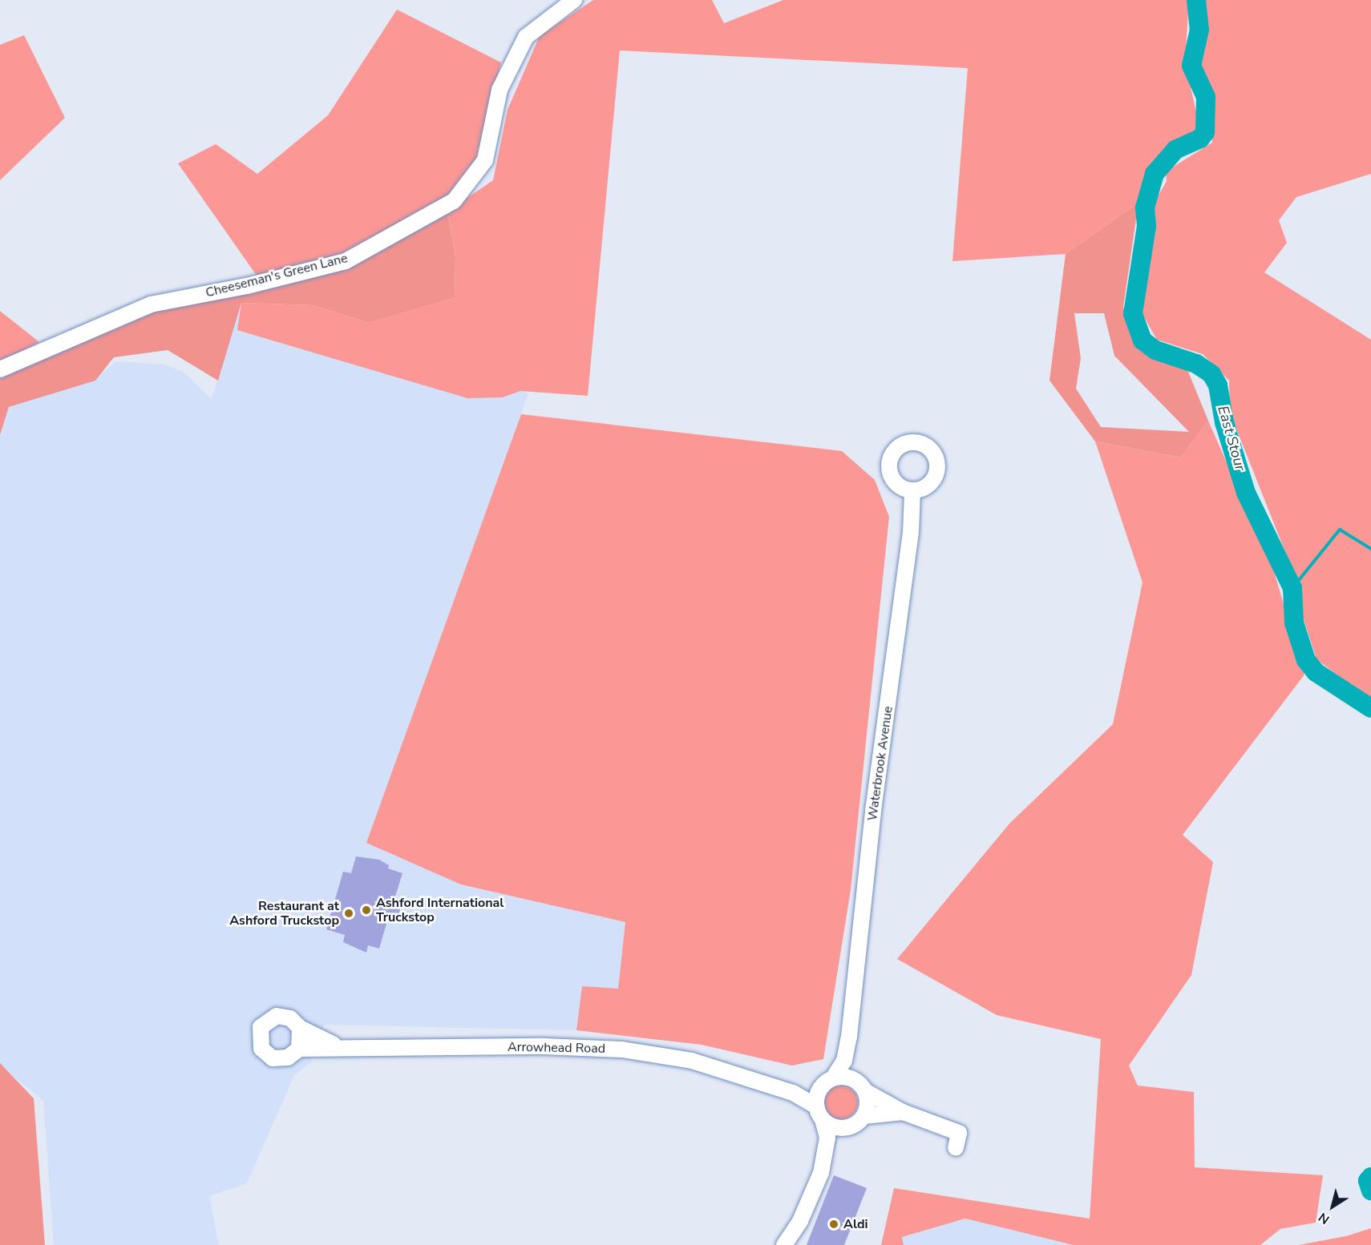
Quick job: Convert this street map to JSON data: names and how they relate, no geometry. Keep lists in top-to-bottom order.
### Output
{
  "streets": {
    "street": ["Cheeseman's Green Lane", "Waterbrook Avenue", "Arrowhead Road"]
  },
  "crossings": [
    ["Waterbrook Avenue", "Arrowhead Road"]
  ],
  "water": ["East Stour"],
  "places": ["Ashford International Truckstop", "Restaurant at Ashford Truckstop", "Aldi"],
  "north": "bottom left"
}
